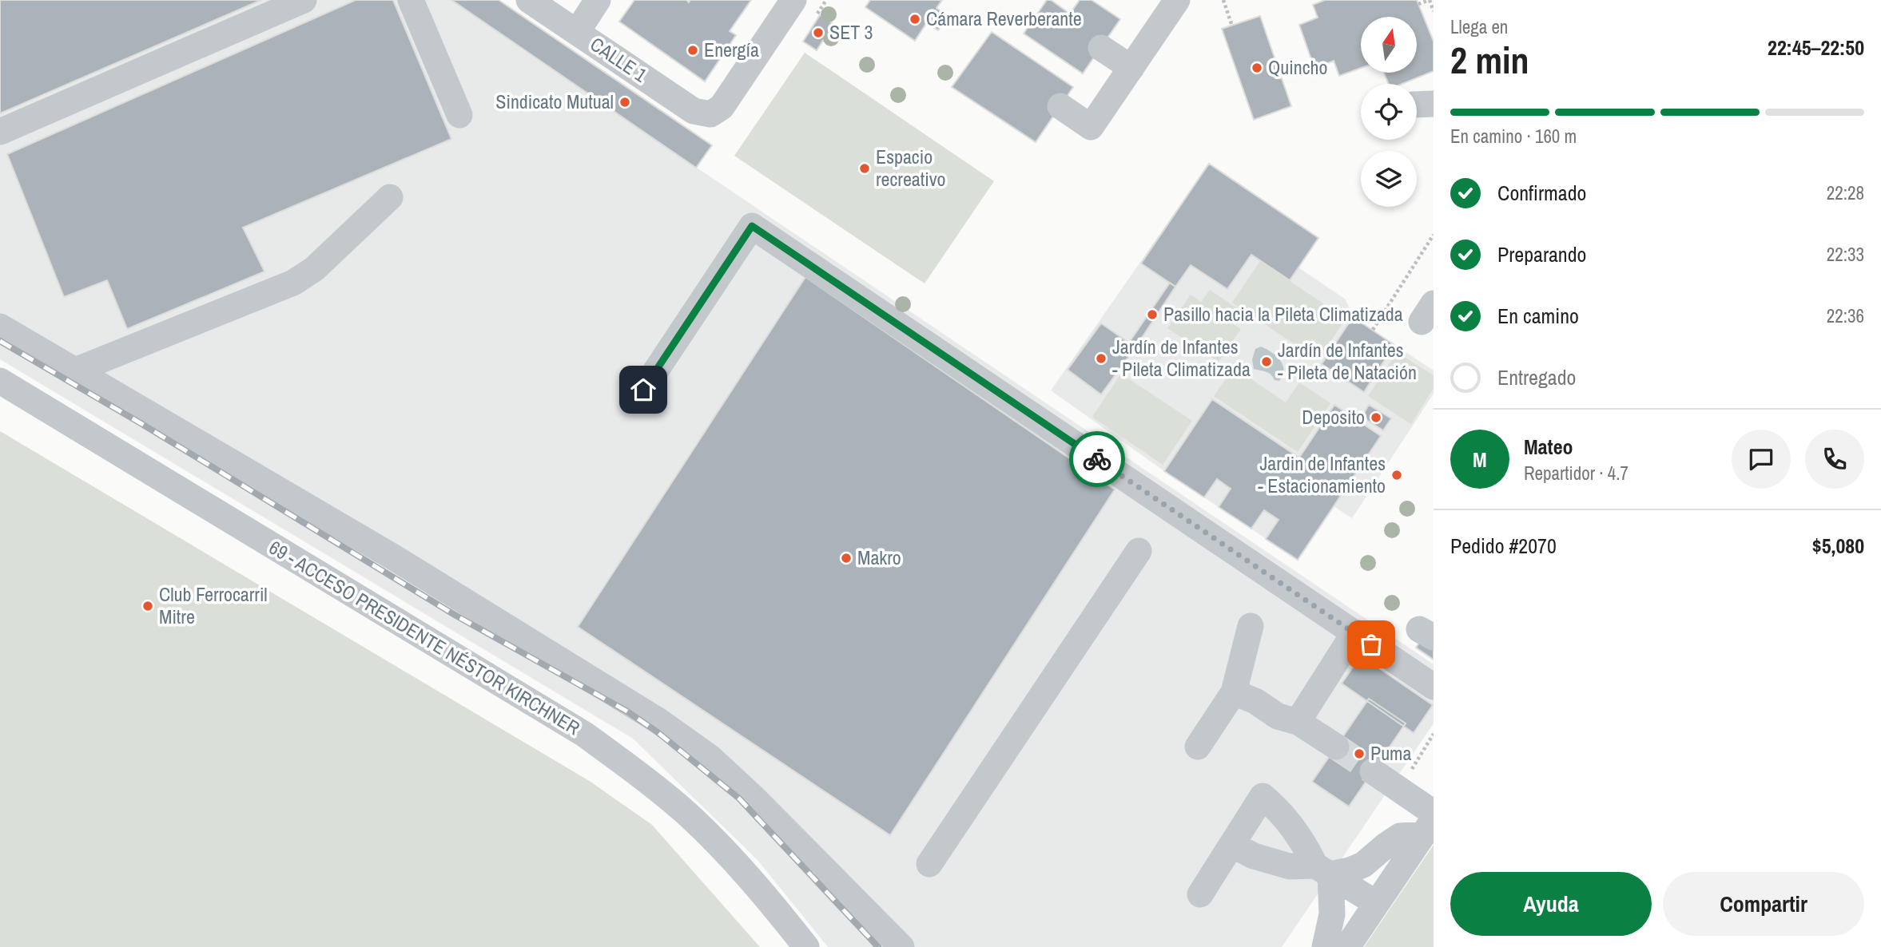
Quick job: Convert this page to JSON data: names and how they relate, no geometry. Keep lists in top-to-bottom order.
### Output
{
  "streets": {
    "street": ["CALLE 1", "69 - ACCESO PRESIDENTE NÉSTOR KIRCHNER"]
  },
  "places": [
    "Cámara Reverberante",
    "SET 3",
    "Energía",
    "Quincho",
    "Sindicato Mutual",
    "Espacio recreativo",
    "Pasillo hacia la Pileta Climatizada",
    "Jardín de Infantes - Pileta Climatizada",
    "Jardín de Infantes - Pileta de Natación",
    "Deposito",
    "Jardin de Infantes - Estacionamiento",
    "Makro",
    "Club Ferrocarril Mitre",
    "Puma"
  ],
  "north": "top",
  "page": {
    "heading": ["2 min", "Llega en", "22:45–22:50"],
    "panel": [
      "Mateo",
      "Repartidor · 4.7",
      "Pedido #2070",
      "$5,080"
    ],
    "bar": "En camino · 160 m",
    "list": [
      ["Confirmado", "22:28"],
      ["Preparando", "22:33"],
      ["En camino", "22:36"],
      "Entregado"
    ],
    "round": "M",
    "buttons": ["Ayuda", "Compartir"]
  }
}
